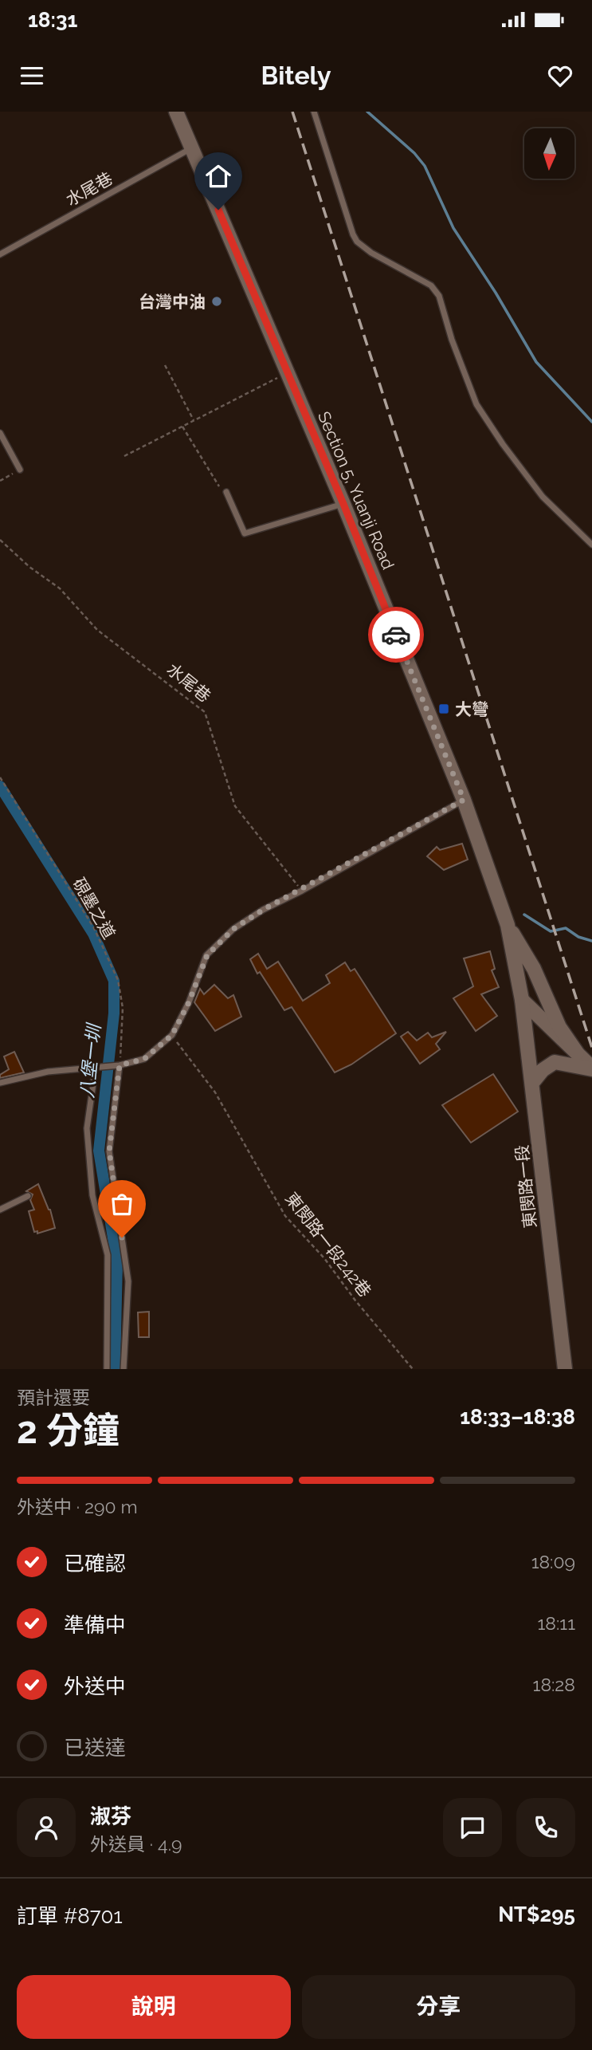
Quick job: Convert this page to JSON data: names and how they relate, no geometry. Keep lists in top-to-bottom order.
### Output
{
  "streets": {
    "main road": ["Section 5, Yuanji Road", "東閔路一段"],
    "lane": ["水尾巷"],
    "path": ["硯墨之道", "東閔路一段242巷"]
  },
  "crossings": [
    ["水尾巷", "Section 5, Yuanji Road"],
    ["Section 5, Yuanji Road", "東閔路一段"]
  ],
  "water": ["八堡一圳"],
  "places": {
    "other": ["台灣中油"],
    "transit": ["大彎"]
  },
  "north": "bottom",
  "page": {
    "status": "18:31",
    "header": "Bitely",
    "heading": ["2 分鐘", "預計還要", "18:33–18:38"],
    "panel": [
      "淑芬",
      "外送員 · 4.9",
      "訂單 #8701",
      "NT$295"
    ],
    "bar": "外送中 · 290 m",
    "list": [
      ["已確認", "18:09"],
      ["準備中", "18:11"],
      ["外送中", "18:28"],
      "已送達"
    ],
    "buttons": ["說明", "分享"]
  }
}
